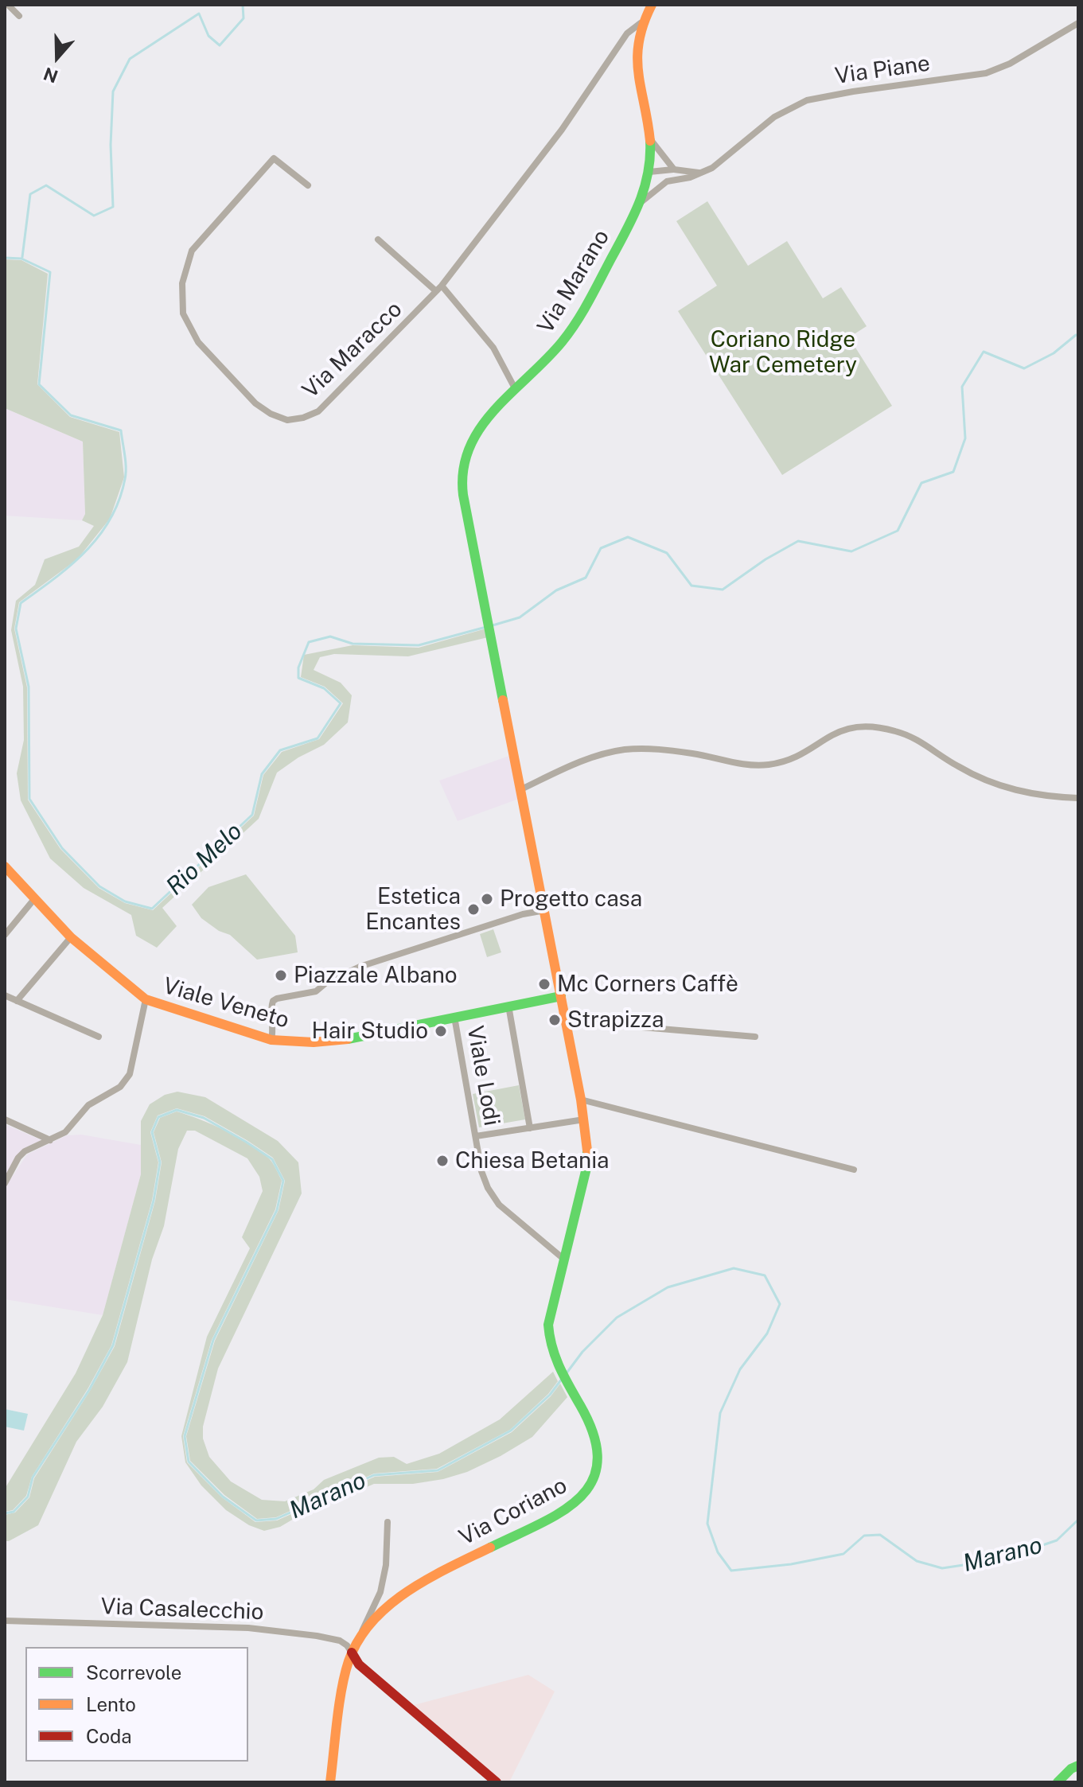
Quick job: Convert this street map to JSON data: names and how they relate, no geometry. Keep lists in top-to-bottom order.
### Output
{
  "streets": {
    "main road": ["Via Marano", "Viale Veneto", "Via Coriano"],
    "street": [
      "Via Piane",
      "Via Maracco",
      "Viale Lodi",
      "Via Casalecchio"
    ]
  },
  "crossings": [
    ["Via Piane", "Via Marano"],
    ["Via Marano", "Via Maracco"],
    ["Via Marano", "Viale Veneto"],
    ["Via Marano", "Via Coriano"],
    ["Viale Veneto", "Viale Lodi"],
    ["Viale Veneto", "Via Coriano"],
    ["Viale Lodi", "Via Coriano"],
    ["Via Coriano", "Via Casalecchio"]
  ],
  "water": ["Rio Melo", "Marano"],
  "parks": ["Coriano Ridge War Cemetery"],
  "places": [
    "Progetto casa",
    "Estetica Encantes",
    "Piazzale Albano",
    "Mc Corners Caffè",
    "Strapizza",
    "Hair Studio",
    "Chiesa Betania"
  ],
  "legend": ["Scorrevole", "Lento", "Coda"],
  "north": "bottom"
}
